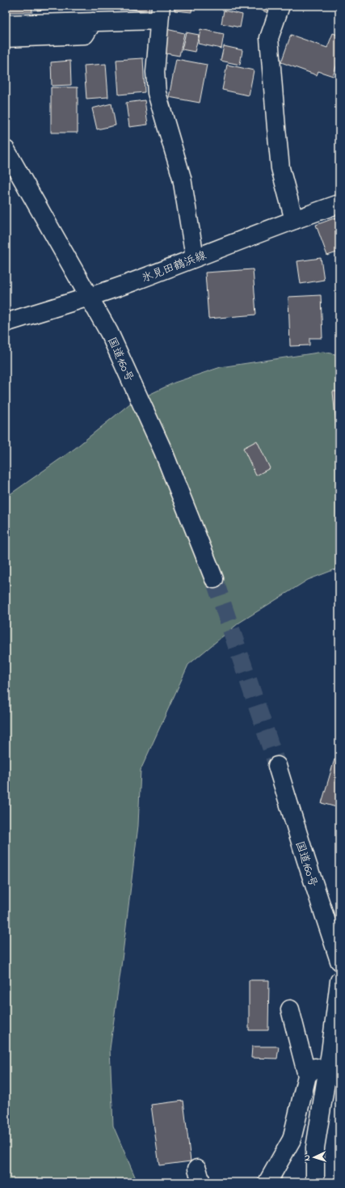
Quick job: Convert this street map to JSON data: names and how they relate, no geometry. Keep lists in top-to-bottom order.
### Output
{
  "streets": {
    "main road": ["氷見田鶴浜線", "国道160号"]
  },
  "crossings": [
    ["氷見田鶴浜線", "国道160号"]
  ],
  "north": "left"
}
